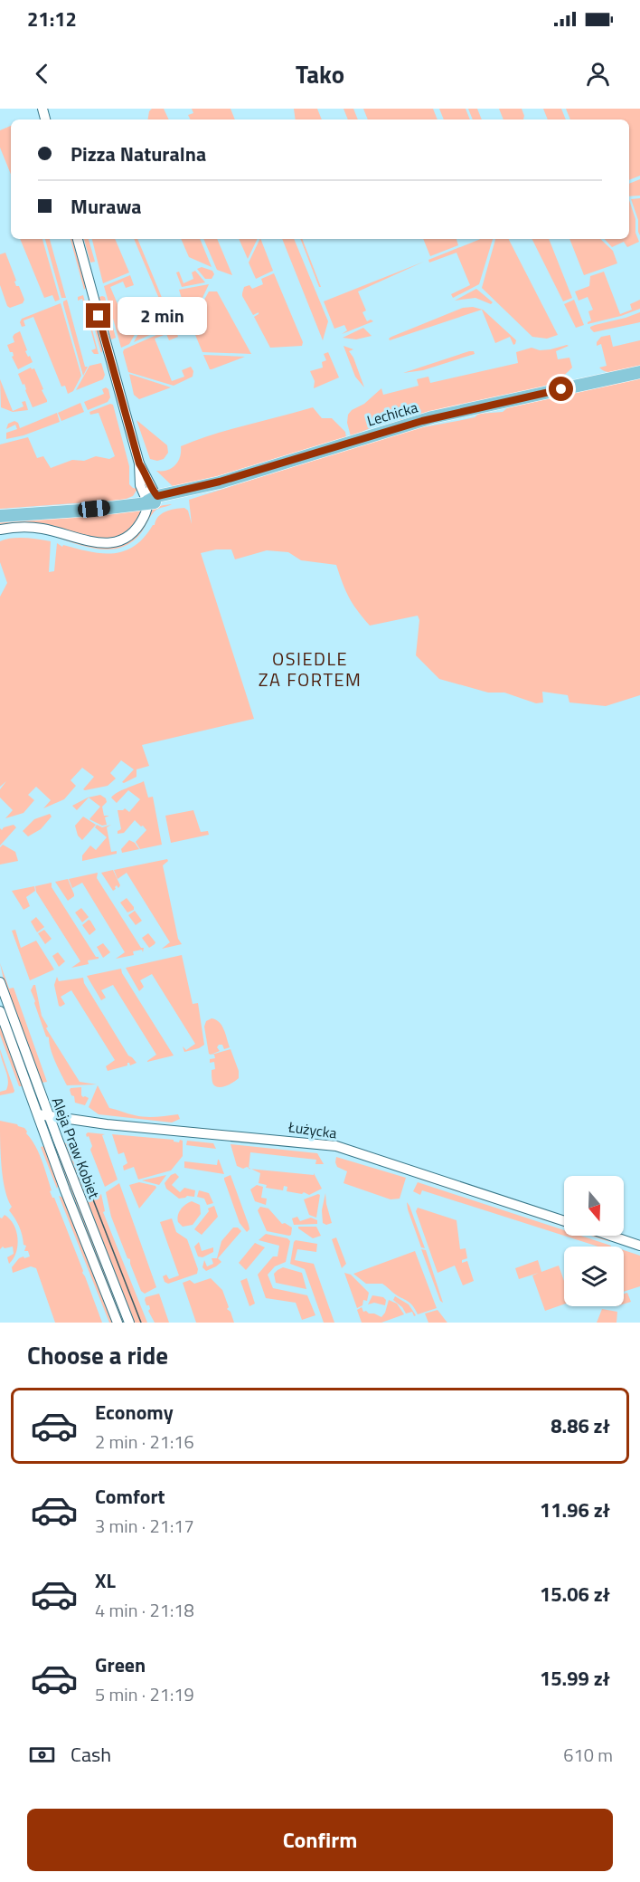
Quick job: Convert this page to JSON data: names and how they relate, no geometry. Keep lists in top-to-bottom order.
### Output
{
  "streets": {
    "main road": ["Lechicka"],
    "street": ["Łużycka", "Aleja Praw Kobiet"]
  },
  "crossings": [
    ["Łużycka", "Aleja Praw Kobiet"]
  ],
  "districts": ["OSIEDLE ZA FORTEM"],
  "north": "bottom",
  "page": {
    "status": "21:12",
    "header": "Tako",
    "banner": ["Pizza Naturalna", "Murawa"],
    "bubble": "2 min",
    "heading": "Choose a ride",
    "list": [
      {
        "name": "Economy",
        "note": "2 min · 21:16",
        "value": "8.86 zł"
      },
      {
        "name": "Comfort",
        "note": "3 min · 21:17",
        "value": "11.96 zł"
      },
      {
        "name": "XL",
        "note": "4 min · 21:18",
        "value": "15.06 zł"
      },
      {
        "name": "Green",
        "note": "5 min · 21:19",
        "value": "15.99 zł"
      }
    ],
    "pay": ["Cash", "610 m"],
    "buttons": "Confirm"
  }
}
